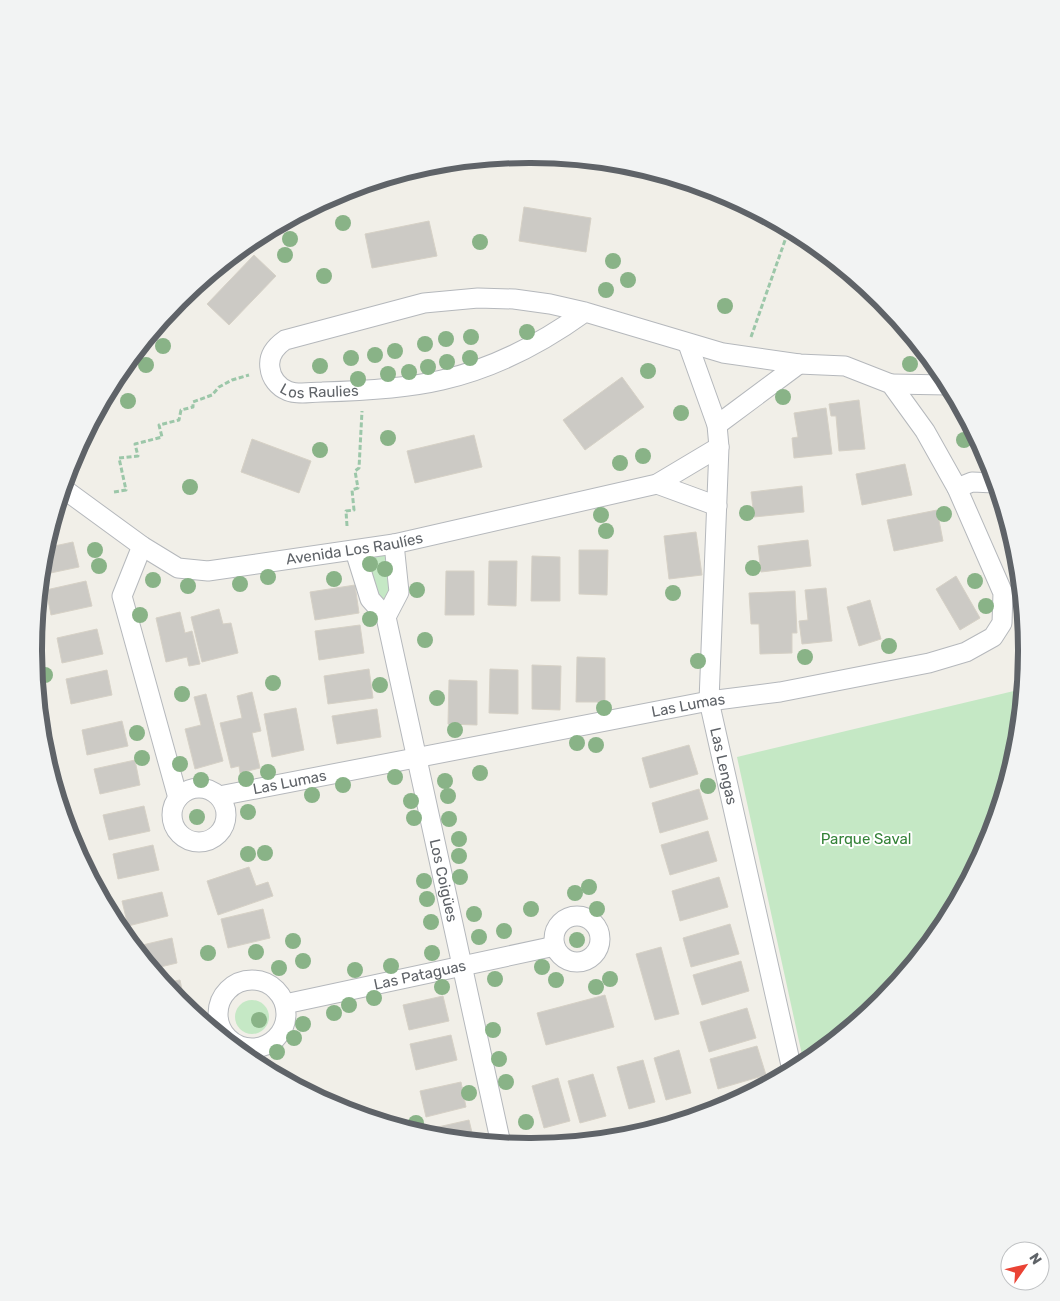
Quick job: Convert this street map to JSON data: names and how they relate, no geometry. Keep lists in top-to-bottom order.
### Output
{
  "streets": {
    "street": [
      "Los Raulies",
      "Avenida Los Raulíes",
      "Las Lumas",
      "Las Lengas",
      "Los Coigües",
      "Las Pataguas"
    ]
  },
  "crossings": [
    ["Los Raulies", "Las Lengas"],
    ["Avenida Los Raulíes", "Las Lengas"],
    ["Avenida Los Raulíes", "Los Coigües"],
    ["Las Lumas", "Las Lengas"],
    ["Las Lumas", "Los Coigües"],
    ["Los Coigües", "Las Pataguas"]
  ],
  "parks": ["Parque Saval"],
  "north": "top right"
}
